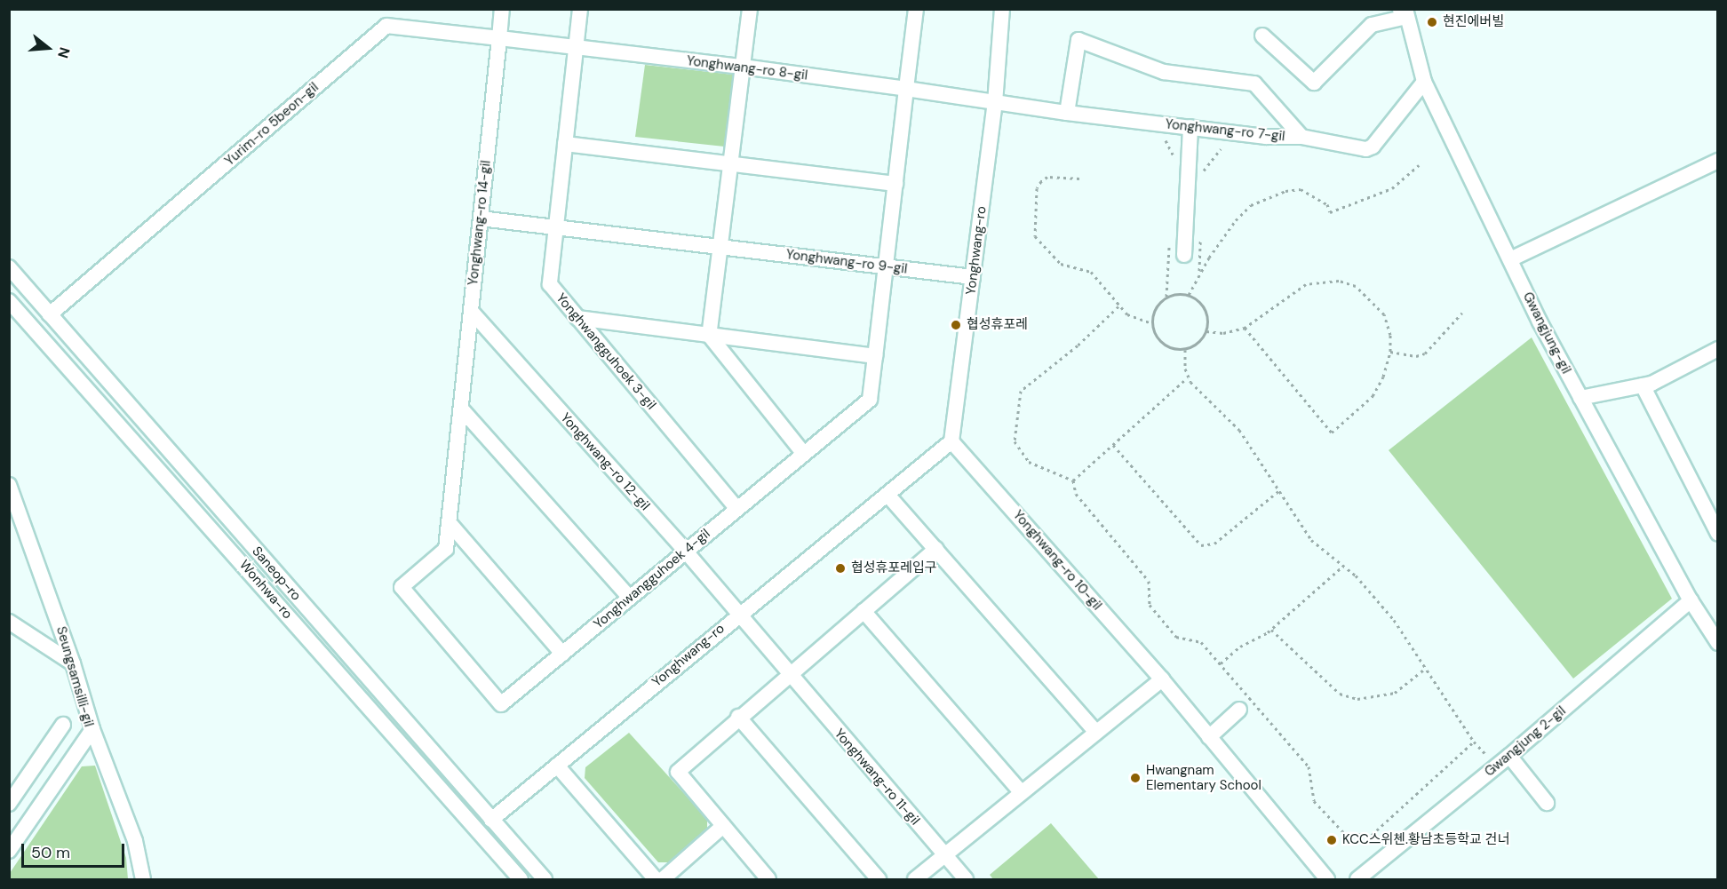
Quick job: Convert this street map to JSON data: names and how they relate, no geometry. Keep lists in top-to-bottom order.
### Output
{
  "streets": {
    "street": [
      "Yonghwang-ro 8-gil",
      "Yurim-ro 5beon-gil",
      "Yonghwang-ro 7-gil",
      "Yonghwang-ro 14-gil",
      "Yonghwang-ro",
      "Yonghwang-ro 9-gil",
      "Gwangjung-gil",
      "Yonghwangguhoek 3-gil",
      "Yonghwang-ro 12-gil",
      "Yonghwang-ro 10-gil",
      "Saneop-ro",
      "Yonghwangguhoek 4-gil",
      "Wonhwa-ro",
      "Seungsamsilli-gil",
      "Gwangjung 2-gil",
      "Yonghwang-ro 11-gil"
    ]
  },
  "crossings": [
    ["Yonghwang-ro 8-gil", "Yurim-ro 5beon-gil"],
    ["Yonghwang-ro 8-gil", "Yonghwang-ro 7-gil"],
    ["Yonghwang-ro 8-gil", "Yonghwang-ro 14-gil"],
    ["Yonghwang-ro 8-gil", "Yonghwang-ro"],
    ["Yonghwang-ro 8-gil", "Yonghwangguhoek 3-gil"],
    ["Yonghwang-ro 8-gil", "Yonghwangguhoek 4-gil"],
    ["Yurim-ro 5beon-gil", "Yonghwang-ro 14-gil"],
    ["Yurim-ro 5beon-gil", "Saneop-ro"],
    ["Yonghwang-ro 7-gil", "Yonghwang-ro"],
    ["Yonghwang-ro 7-gil", "Gwangjung-gil"],
    ["Yonghwang-ro 14-gil", "Yonghwang-ro 9-gil"],
    ["Yonghwang-ro 14-gil", "Yonghwang-ro 12-gil"],
    ["Yonghwang-ro 14-gil", "Yonghwangguhoek 4-gil"],
    ["Yonghwang-ro", "Yonghwang-ro 9-gil"],
    ["Yonghwang-ro", "Yonghwang-ro 12-gil"],
    ["Yonghwang-ro", "Yonghwang-ro 10-gil"],
    ["Yonghwang-ro", "Saneop-ro"],
    ["Yonghwang-ro", "Yonghwang-ro 11-gil"],
    ["Yonghwang-ro 9-gil", "Yonghwangguhoek 3-gil"],
    ["Yonghwang-ro 9-gil", "Yonghwangguhoek 4-gil"],
    ["Gwangjung-gil", "Gwangjung 2-gil"],
    ["Yonghwangguhoek 3-gil", "Yonghwangguhoek 4-gil"],
    ["Yonghwang-ro 12-gil", "Yonghwangguhoek 4-gil"],
    ["Yonghwang-ro 12-gil", "Yonghwang-ro 11-gil"]
  ],
  "places": [
    "현진에버빌",
    "협성휴포레",
    "협성휴포레입구",
    "Hwangnam Elementary School",
    "KCC스위첸.황남초등학교 건너"
  ],
  "scale_bar": "50 m",
  "north": "right"
}
